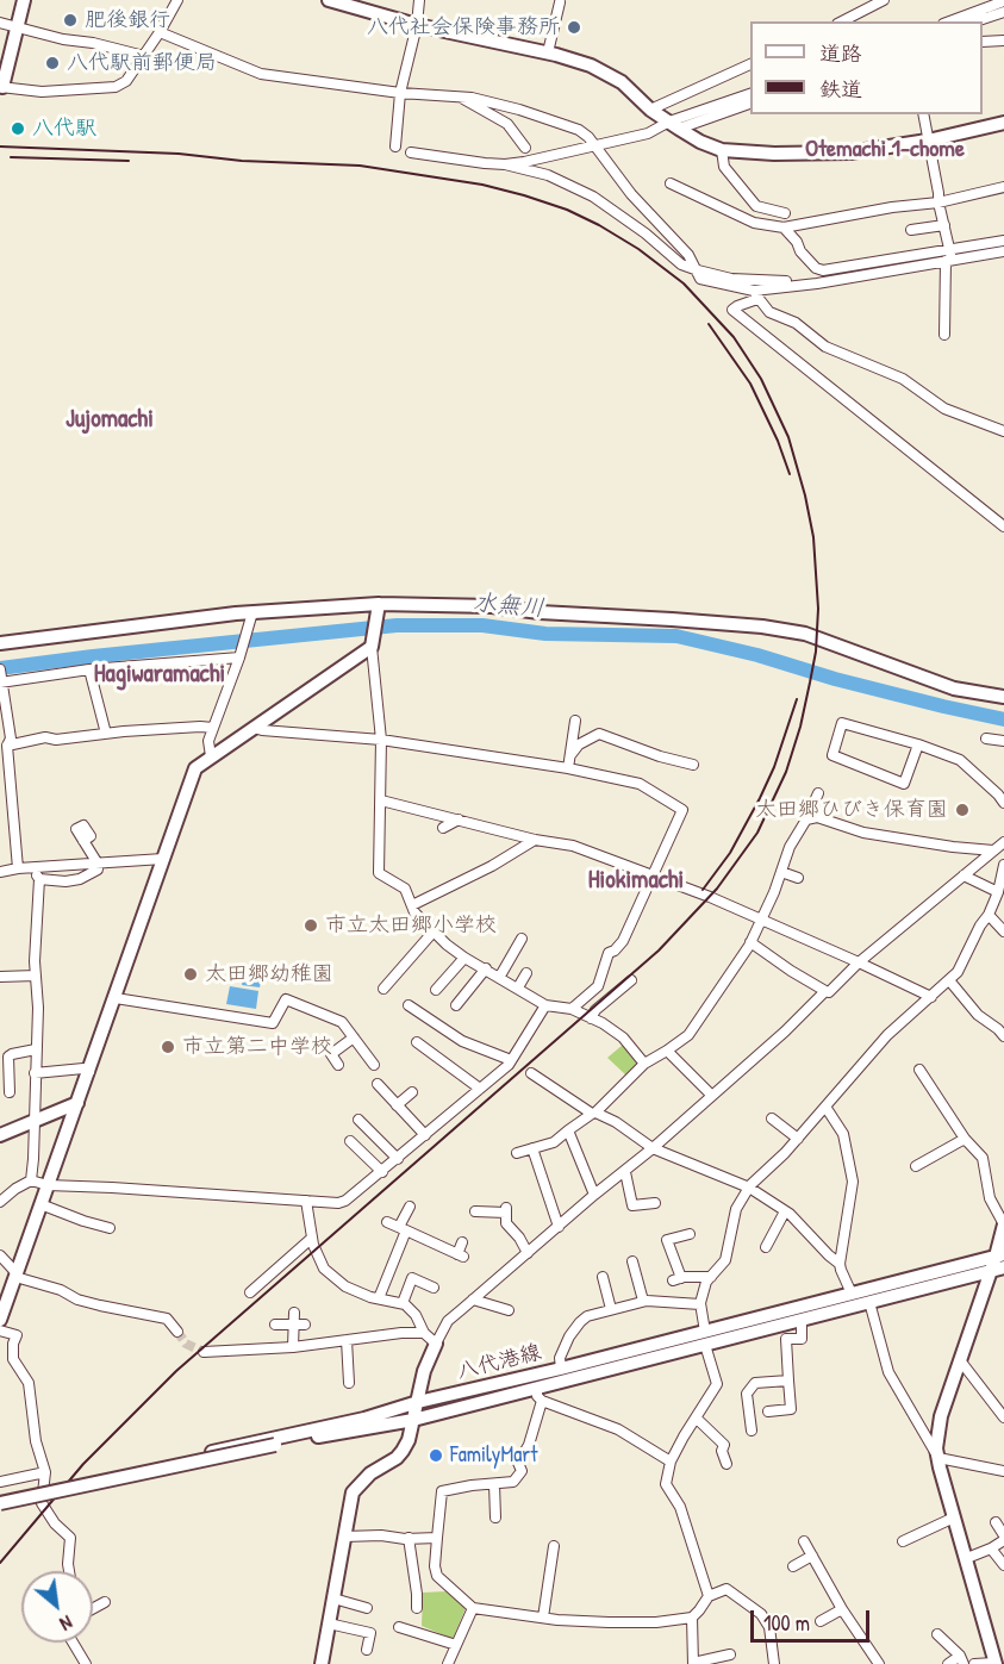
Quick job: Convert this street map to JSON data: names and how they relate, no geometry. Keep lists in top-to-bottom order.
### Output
{
  "streets": {
    "street": ["八代港線"]
  },
  "districts": [
    "Otemachi 1-chome",
    "Jujomachi",
    "Hagiwaramachi",
    "Hiokimachi"
  ],
  "water": ["水無川"],
  "places": [
    "肥後銀行",
    "八代社会保険事務所",
    "八代駅前郵便局",
    "八代駅",
    "太田郷ひびき保育園",
    "市立太田郷小学校",
    "太田郷幼稚園",
    "市立第二中学校",
    "FamilyMart"
  ],
  "legend": ["道路", "鉄道"],
  "scale_bar": "100 m",
  "north": "bottom right"
}
